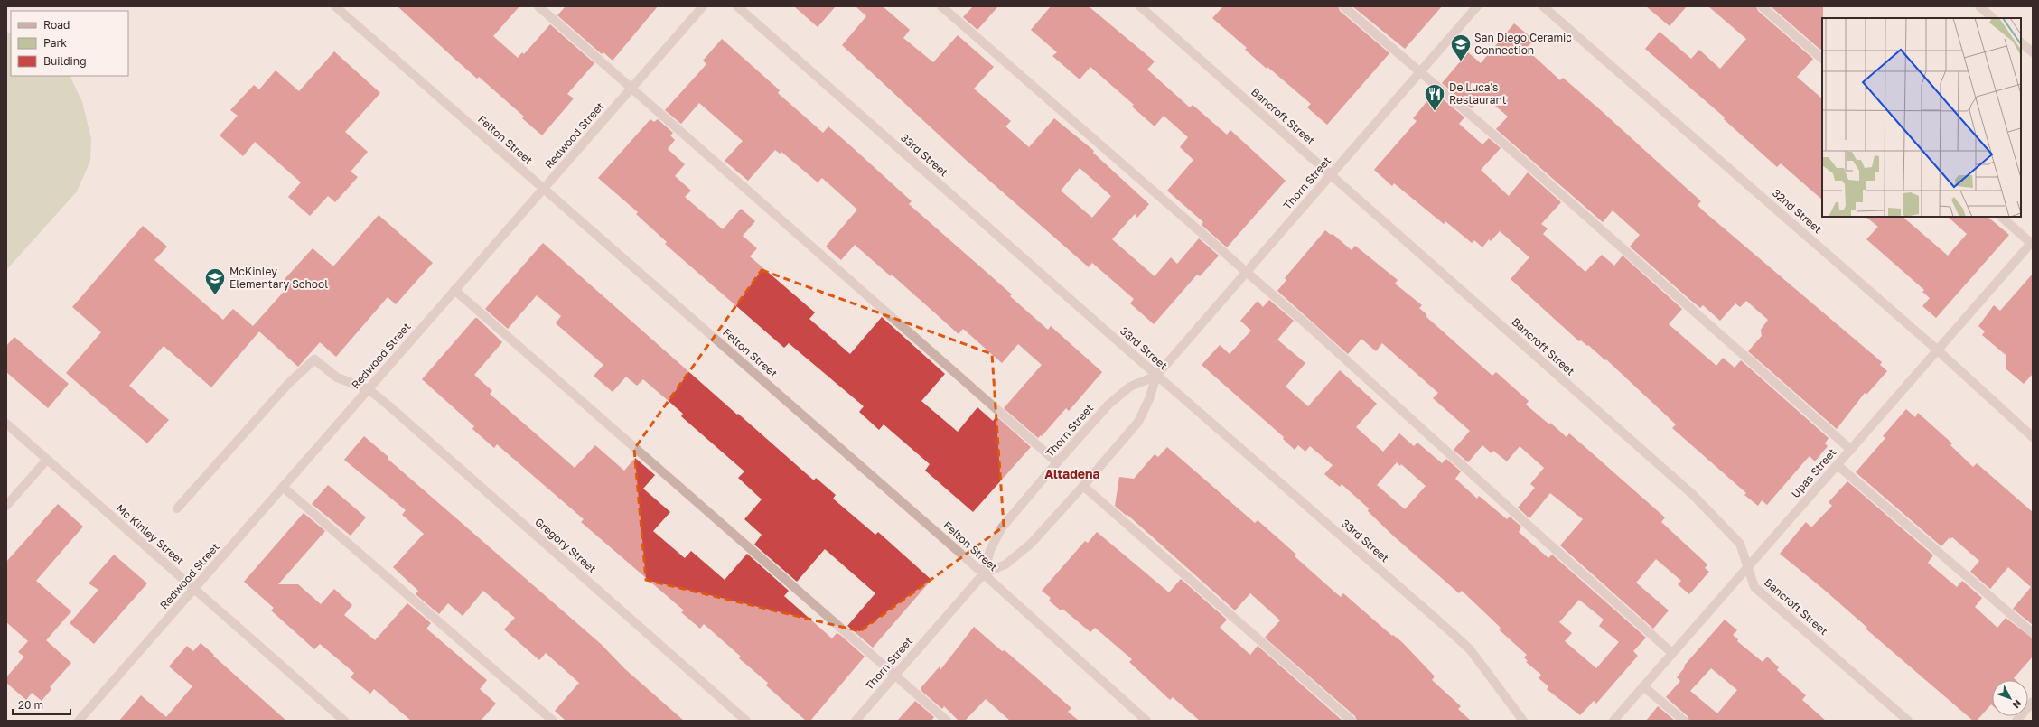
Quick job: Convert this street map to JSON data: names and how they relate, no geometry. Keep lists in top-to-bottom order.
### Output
{
  "streets": {
    "street": [
      "Bancroft Street",
      "Redwood Street",
      "Felton Street",
      "33rd Street",
      "Thorn Street",
      "32nd Street",
      "Upas Street",
      "Mc Kinley Street",
      "Gregory Street"
    ]
  },
  "crossings": [
    ["Bancroft Street", "Thorn Street"],
    ["Bancroft Street", "Upas Street"],
    ["Redwood Street", "Felton Street"],
    ["Redwood Street", "Mc Kinley Street"],
    ["Redwood Street", "Gregory Street"],
    ["Felton Street", "Thorn Street"],
    ["33rd Street", "Thorn Street"],
    ["32nd Street", "Upas Street"]
  ],
  "districts": ["Altadena"],
  "places": {
    "school or university": ["San Diego Ceramic Connection", "McKinley Elementary School"],
    "restaurant": ["De Luca's Restaurant"]
  },
  "legend": ["Road", "Park", "Building"],
  "scale_bar": "20 m",
  "north": "bottom right"
}
